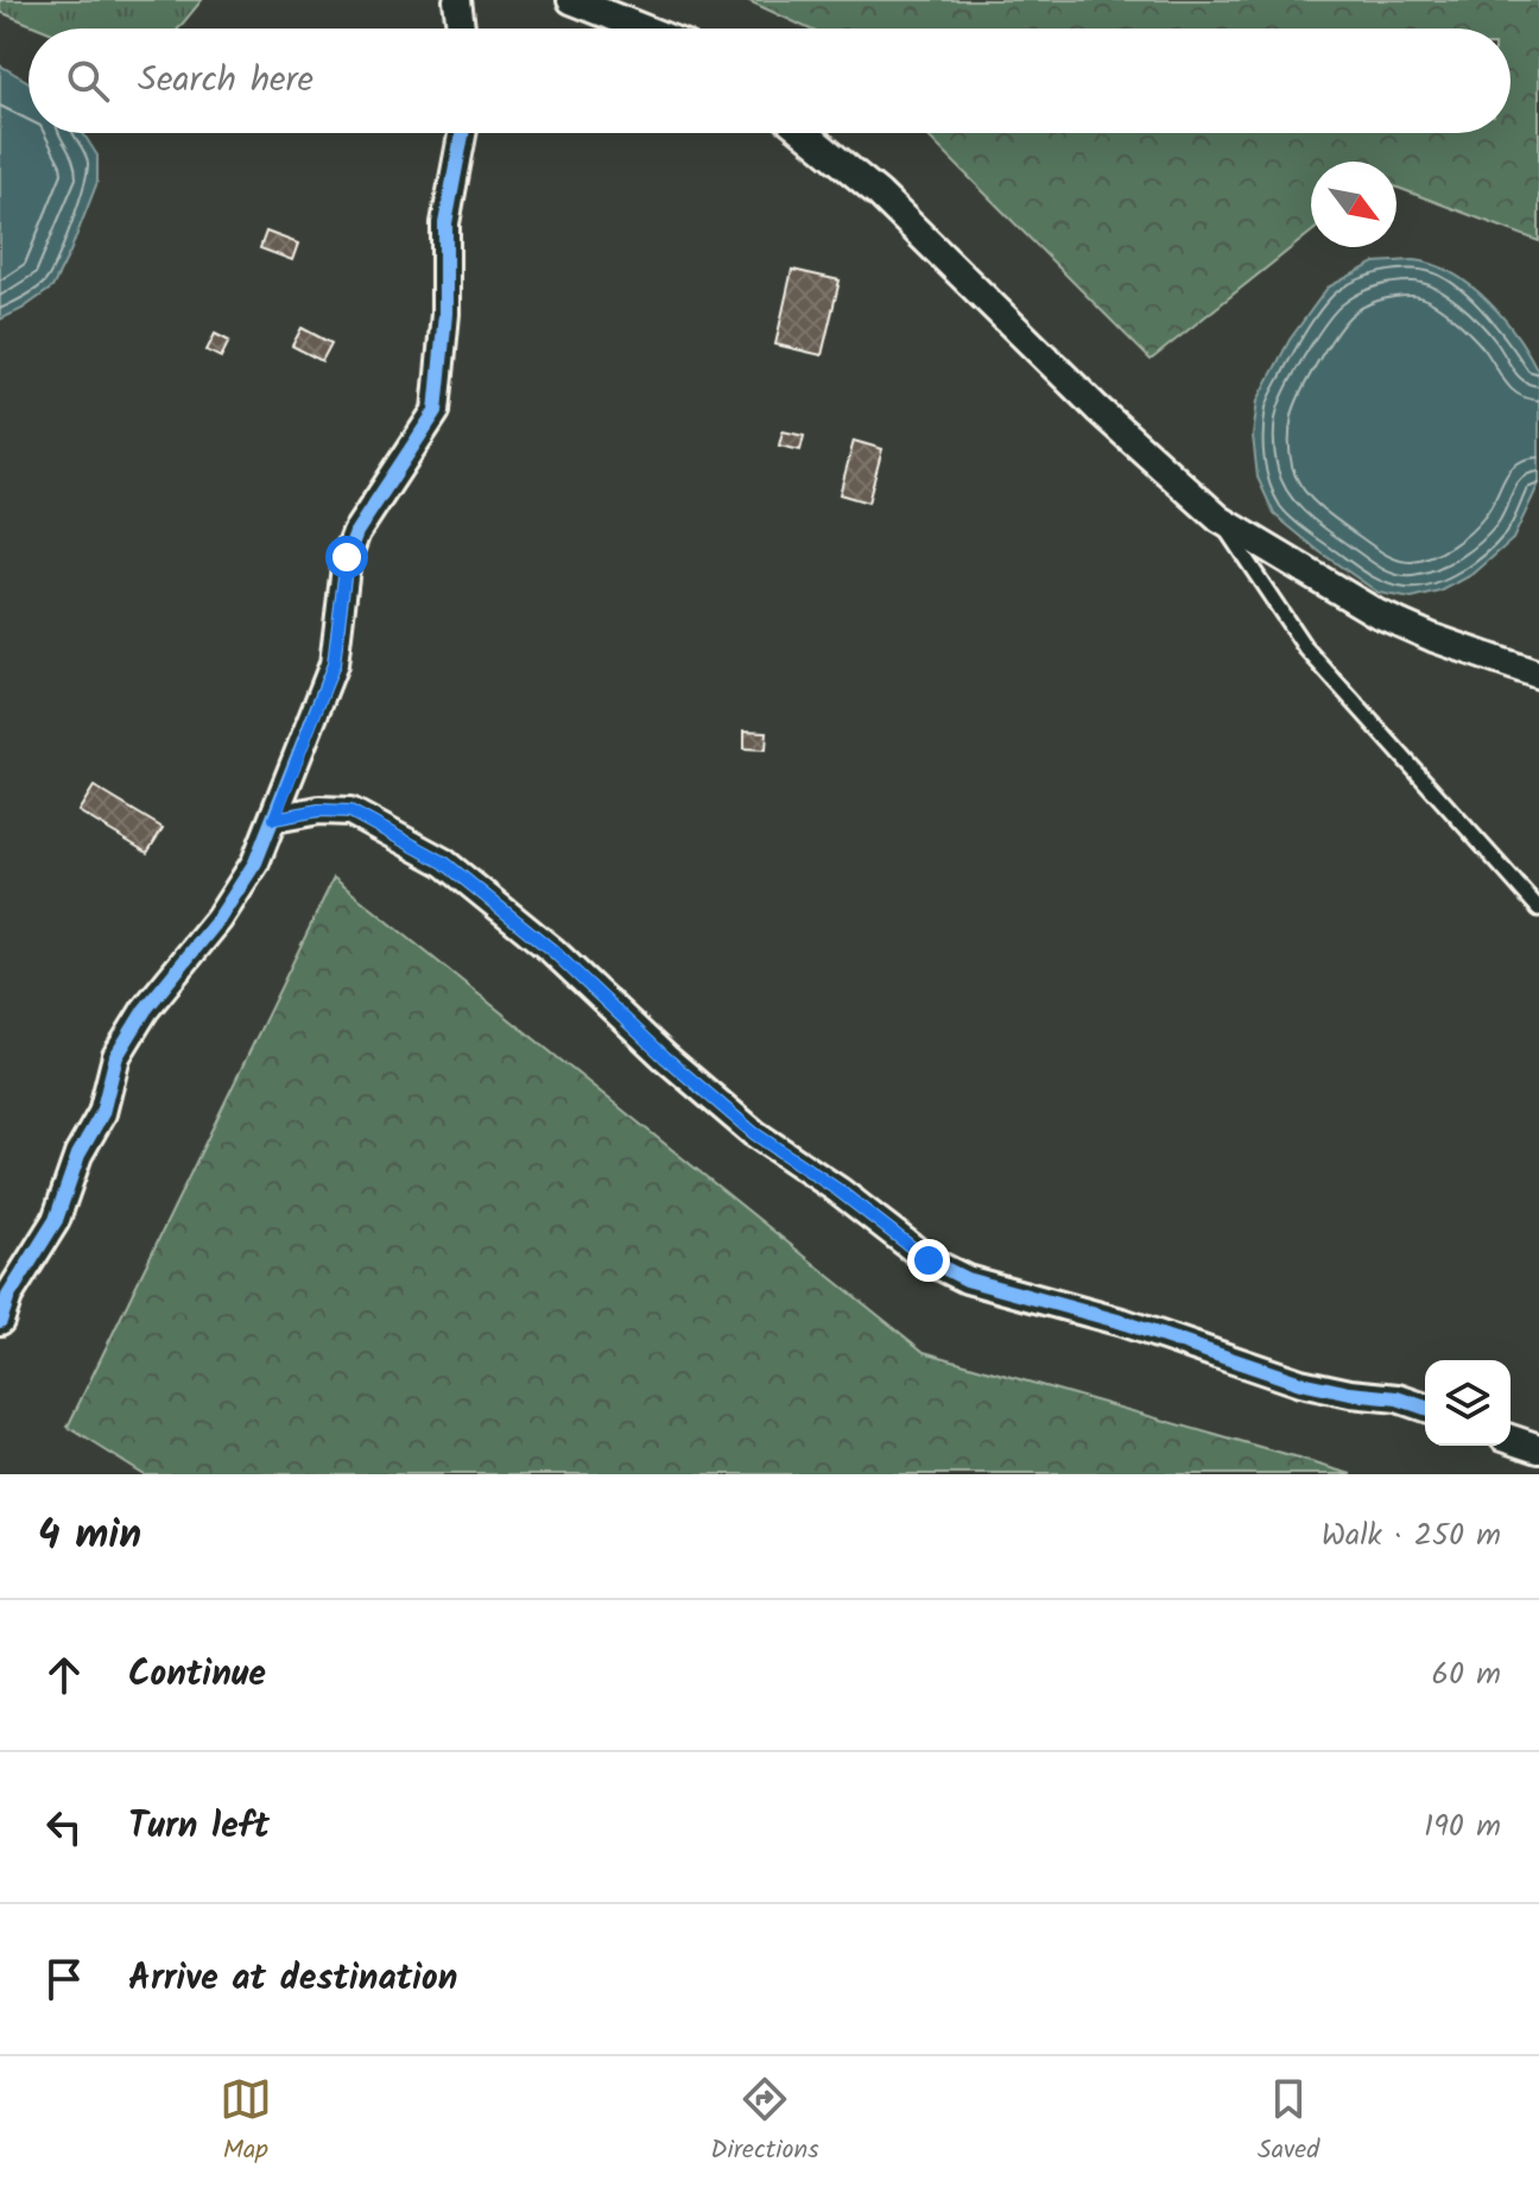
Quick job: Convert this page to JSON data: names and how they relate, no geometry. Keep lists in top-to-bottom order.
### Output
{
  "north": "bottom right",
  "page": {
    "search": "Search here",
    "heading": ["4 min", "Walk · 250 m"],
    "list": [
      ["Continue", "60 m"],
      ["Turn left", "190 m"],
      "Arrive at destination"
    ],
    "nav": ["Map", "Directions", "Saved"]
  }
}
